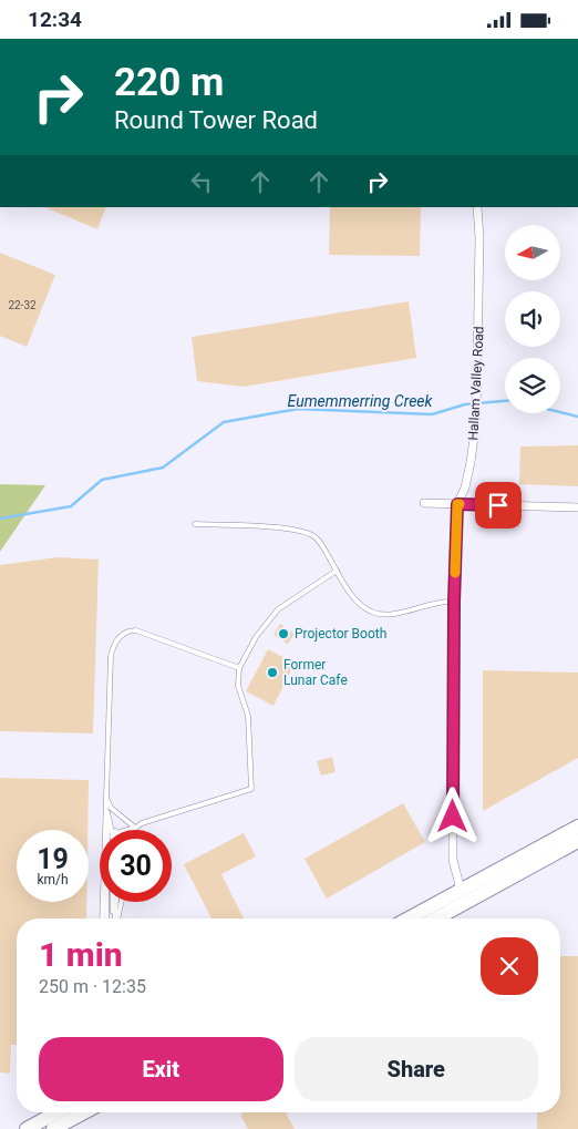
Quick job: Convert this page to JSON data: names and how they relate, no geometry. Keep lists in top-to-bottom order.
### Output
{
  "streets": {
    "street": ["Hallam Valley Road"]
  },
  "water": ["Eumemmerring Creek"],
  "places": ["Projector Booth", "Former Lunar Cafe"],
  "house_numbers": ["22-32"],
  "north": "left",
  "page": {
    "status": "12:34",
    "turn": ["220 m", "Round Tower Road"],
    "speed": "19 km/h",
    "limit": "30",
    "heading": ["1 min", "250 m · 12:35"],
    "buttons": ["Exit", "Share"]
  }
}
